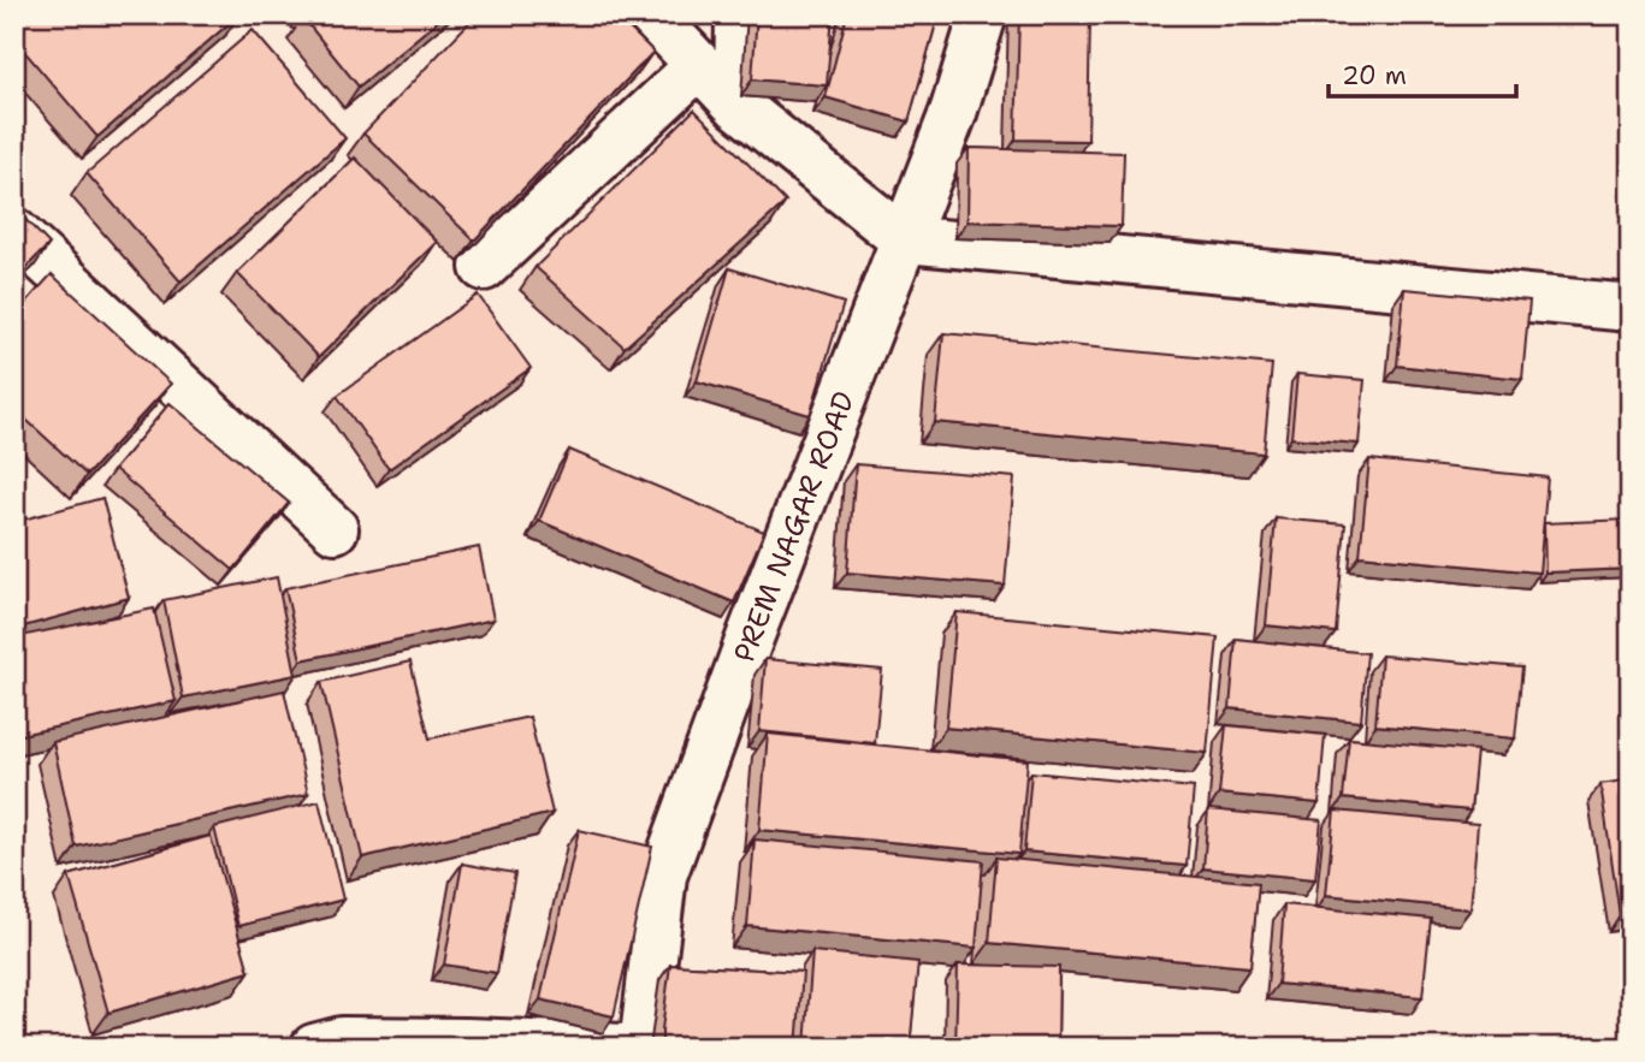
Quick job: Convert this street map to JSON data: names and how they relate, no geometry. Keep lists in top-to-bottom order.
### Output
{
  "streets": {
    "street": ["PREM NAGAR ROAD"]
  },
  "scale_bar": "20 m"
}
